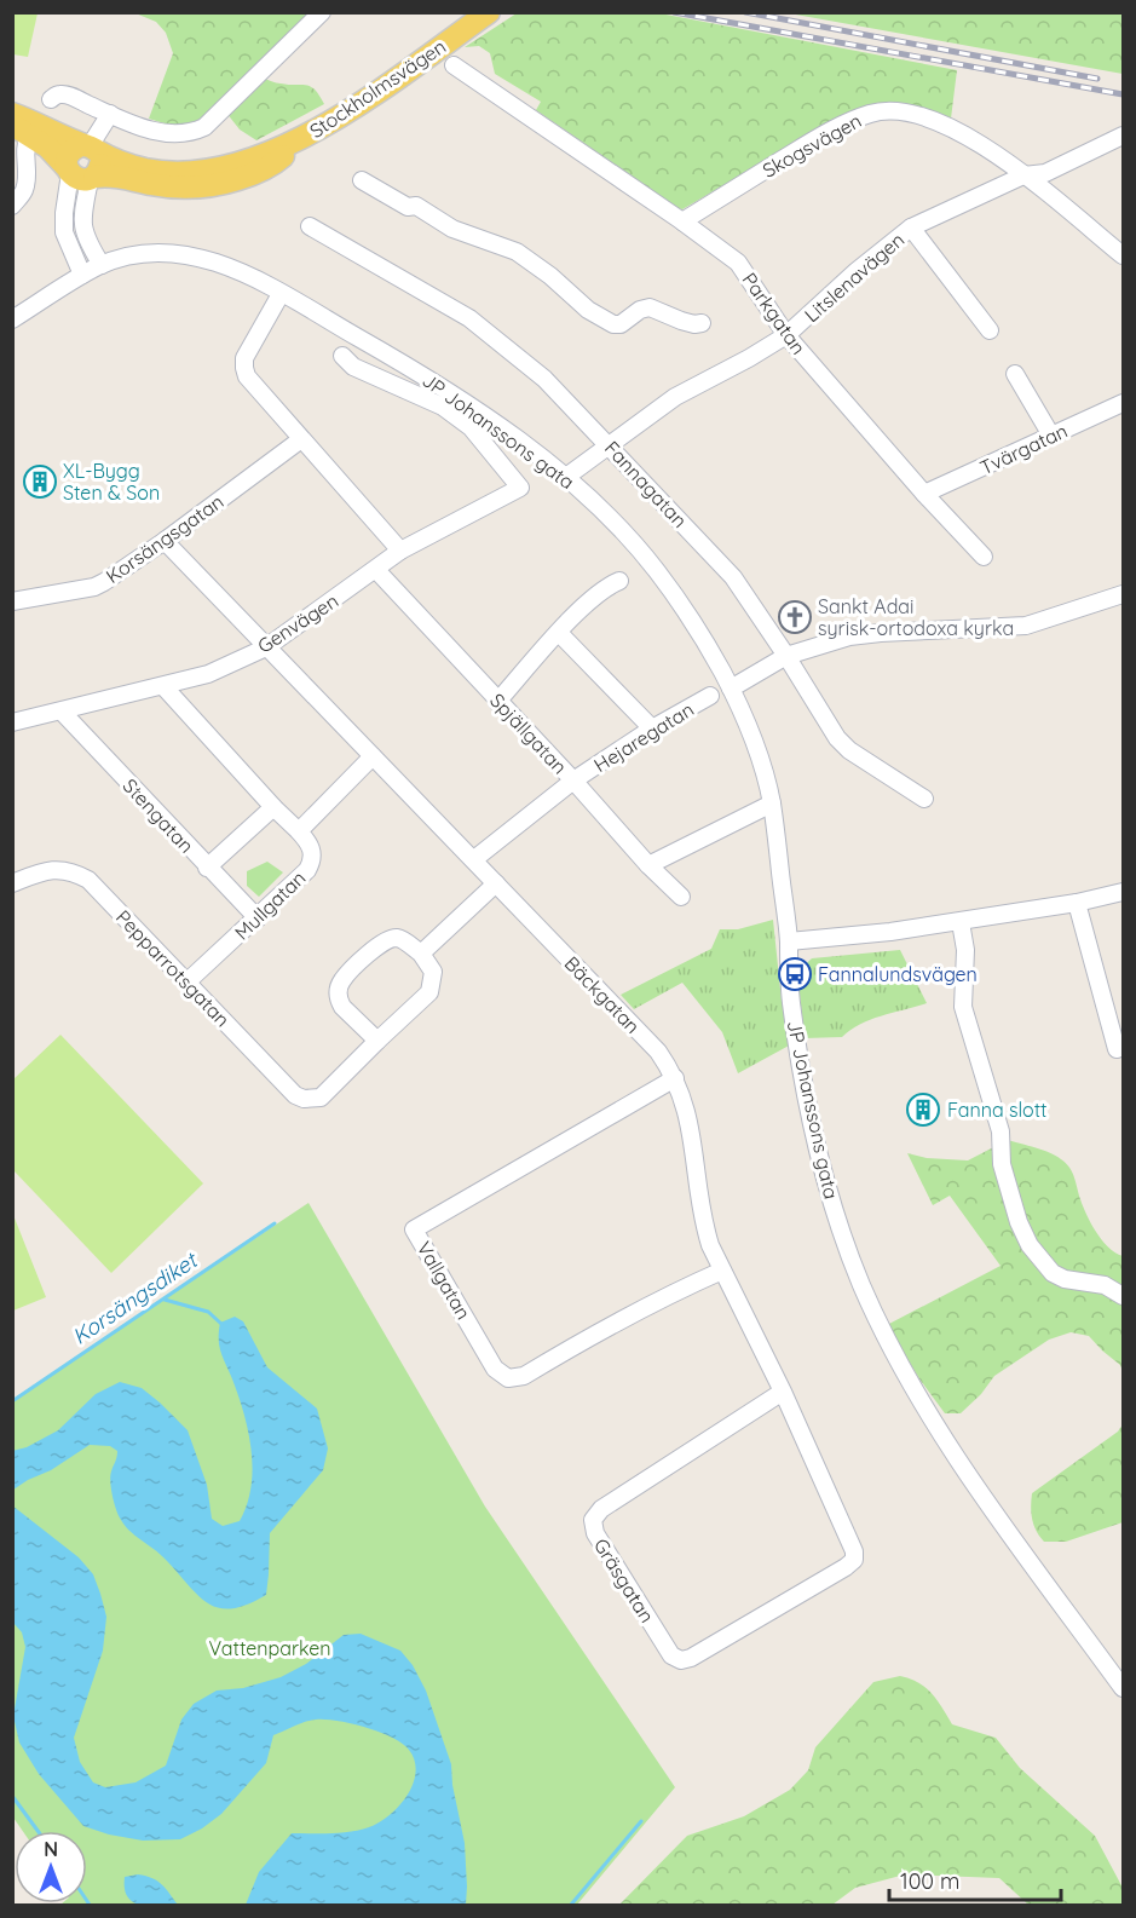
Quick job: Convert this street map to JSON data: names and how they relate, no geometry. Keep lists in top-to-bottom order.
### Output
{
  "streets": {
    "main road": ["Stockholmsvägen"],
    "street": [
      "Skogsvägen",
      "Litslenavägen",
      "Parkgatan",
      "JP Johanssons gata",
      "Tvärgatan",
      "Fannagatan",
      "Korsängsgatan",
      "Genvägen",
      "Spjällgatan",
      "Hejaregatan",
      "Stengatan",
      "Mullgatan",
      "Pepparrotsgatan",
      "Bäckgatan",
      "Vallgatan",
      "Gräsgatan"
    ]
  },
  "crossings": [
    ["Skogsvägen", "Litslenavägen"],
    ["Skogsvägen", "Parkgatan"],
    ["Litslenavägen", "Parkgatan"],
    ["Litslenavägen", "JP Johanssons gata"],
    ["Litslenavägen", "Fannagatan"],
    ["Parkgatan", "Tvärgatan"],
    ["Korsängsgatan", "Bäckgatan"],
    ["Genvägen", "Spjällgatan"],
    ["Genvägen", "Stengatan"],
    ["Genvägen", "Bäckgatan"],
    ["Spjällgatan", "Hejaregatan"],
    ["Hejaregatan", "Bäckgatan"],
    ["Stengatan", "Mullgatan"],
    ["Mullgatan", "Pepparrotsgatan"],
    ["Bäckgatan", "Vallgatan"],
    ["Bäckgatan", "Gräsgatan"]
  ],
  "water": ["Korsängsdiket"],
  "parks": ["Vattenparken"],
  "places": {
    "building": ["XL-Bygg Sten & Son", "Fanna slott"],
    "church": ["Sankt Adai syrisk-ortodoxa kyrka"],
    "bus stop": ["Fannalundsvägen"]
  },
  "scale_bar": "100 m",
  "north": "top"
}
